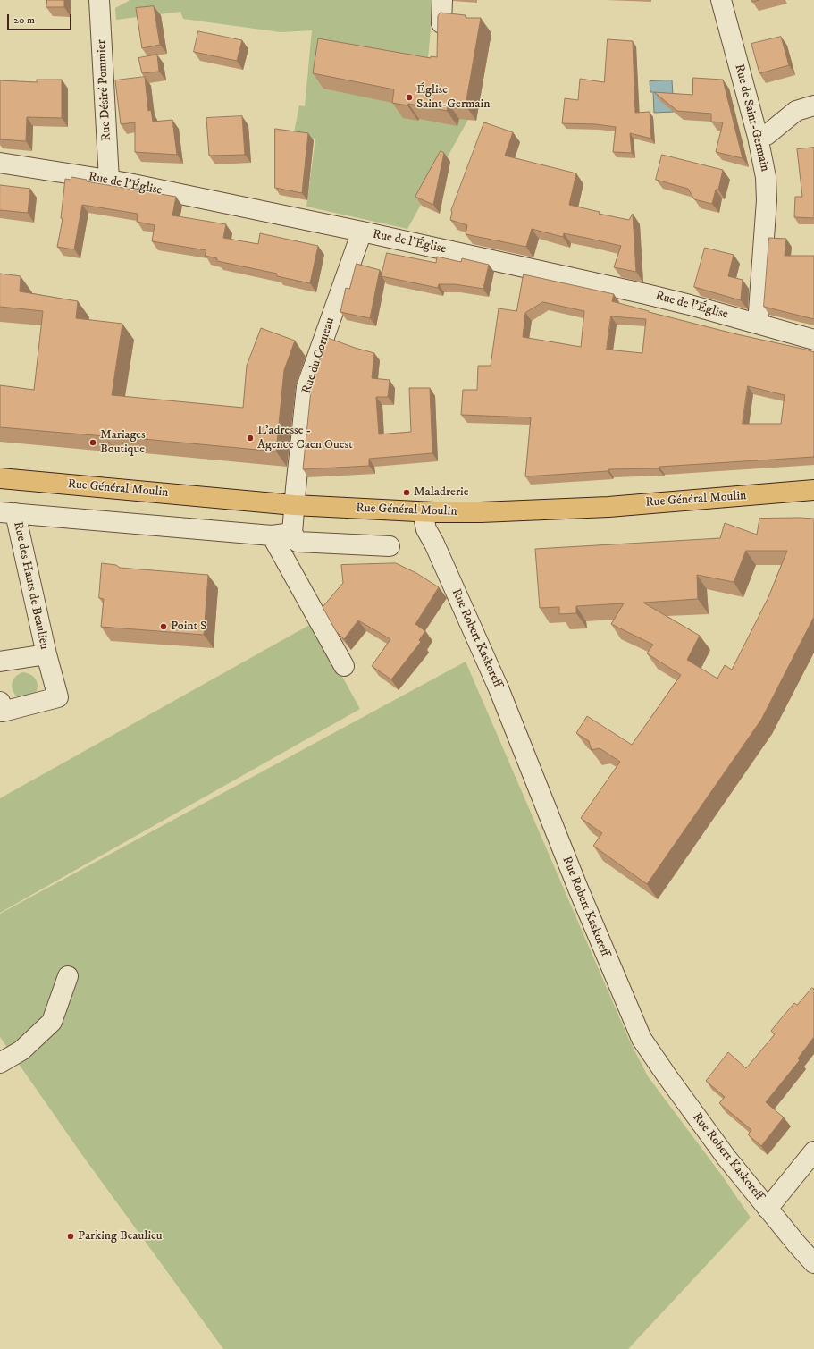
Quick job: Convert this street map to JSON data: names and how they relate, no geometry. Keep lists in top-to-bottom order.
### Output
{
  "streets": {
    "main road": ["Rue Général Moulin"],
    "street": [
      "Rue Désiré Pommier",
      "Rue de Saint-Germain",
      "Rue de l'Église",
      "Rue du Corneau",
      "Rue des Hauts de Beaulieu",
      "Rue Robert Kaskoreff"
    ]
  },
  "crossings": [
    ["Rue Désiré Pommier", "Rue de l'Église"],
    ["Rue de Saint-Germain", "Rue de l'Église"],
    ["Rue de l'Église", "Rue du Corneau"],
    ["Rue du Corneau", "Rue Général Moulin"],
    ["Rue Général Moulin", "Rue Robert Kaskoreff"]
  ],
  "places": [
    "Église Saint-Germain",
    "L'adresse - Agence Caen Ouest",
    "Mariages Boutique",
    "Maladrerie",
    "Point S",
    "Parking Beaulieu"
  ],
  "scale_bar": "20 m"
}
